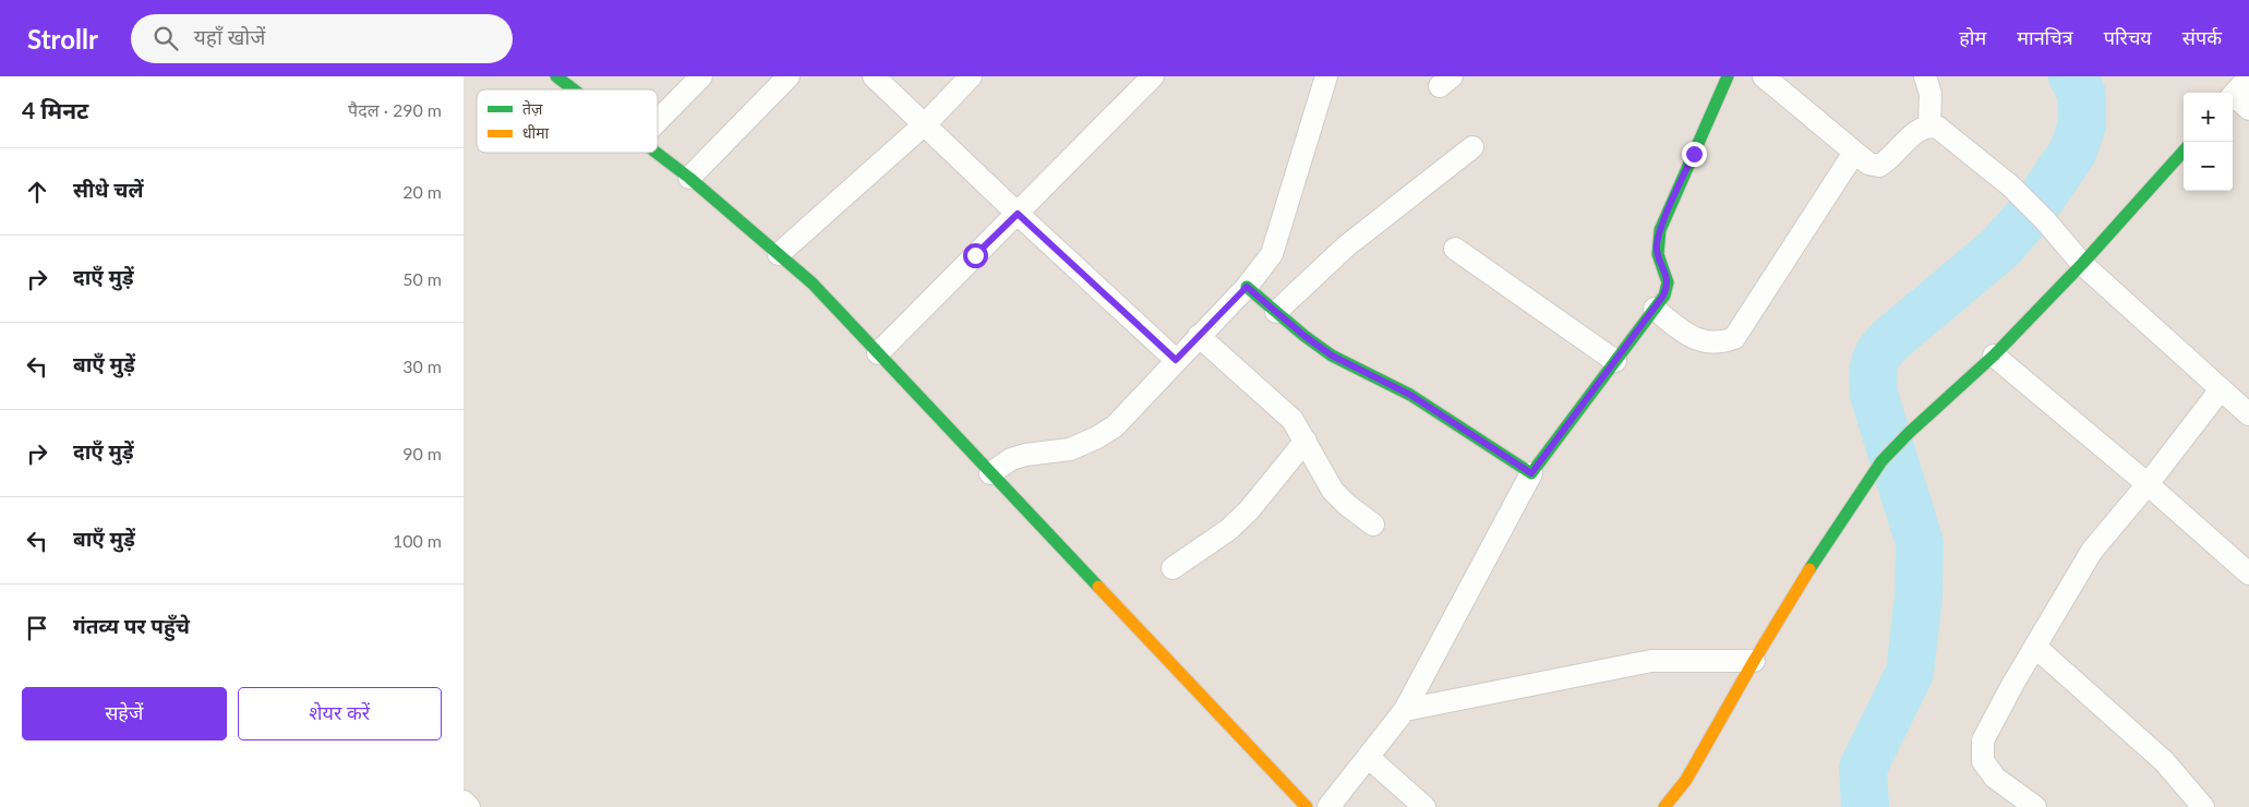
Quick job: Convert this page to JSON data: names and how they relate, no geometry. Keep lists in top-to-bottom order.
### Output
{
  "legend": ["तेज़", "धीमा"],
  "page": {
    "header": "Strollr",
    "search": "यहाँ खोजें",
    "nav": [
      "होम",
      "मानचित्र",
      "परिचय",
      "संपर्क"
    ],
    "heading": ["4 मिनट", "पैदल · 290 m"],
    "map_buttons": ["+", "−"],
    "list": [
      ["सीधे चलें", "20 m"],
      ["दाएँ मुड़ें", "50 m"],
      ["बाएँ मुड़ें", "30 m"],
      ["दाएँ मुड़ें", "90 m"],
      ["बाएँ मुड़ें", "100 m"],
      "गंतव्य पर पहुँचे"
    ],
    "buttons": ["सहेजें", "शेयर करें"]
  }
}
